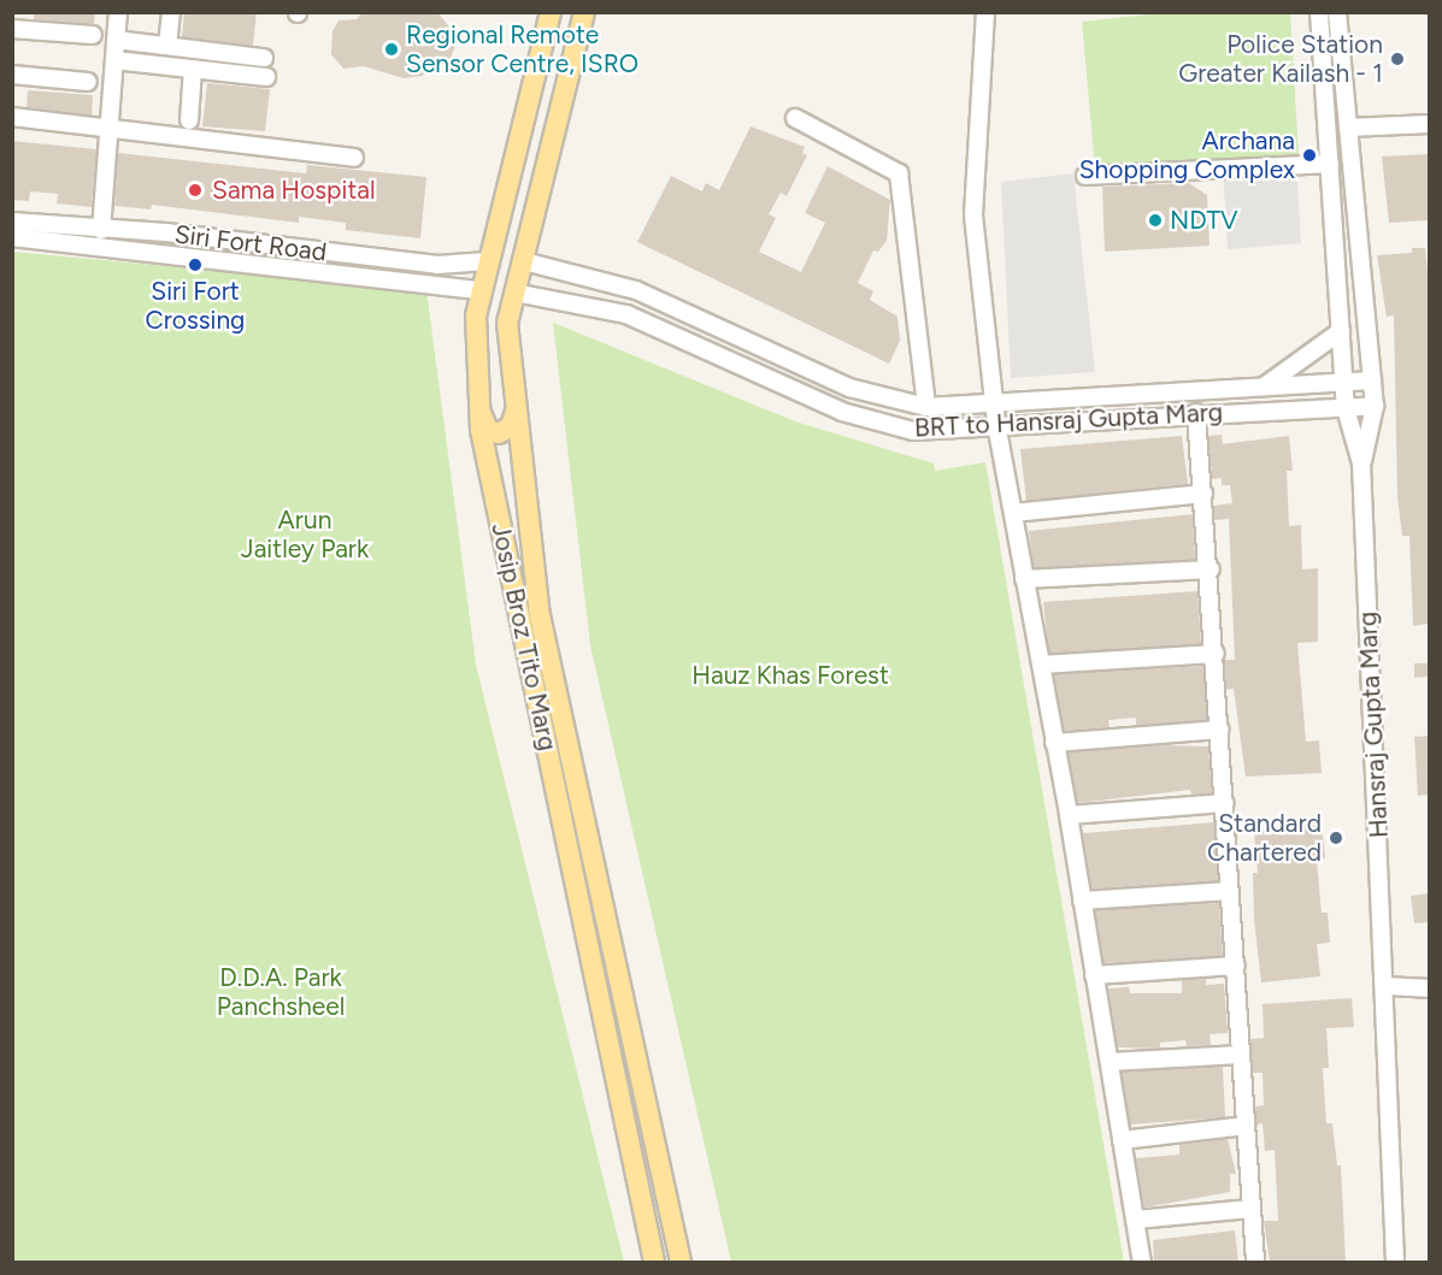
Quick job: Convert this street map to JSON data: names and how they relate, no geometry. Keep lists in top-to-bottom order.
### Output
{
  "streets": {
    "main road": ["Josip Broz Tito Marg"],
    "street": ["Siri Fort Road", "BRT to Hansraj Gupta Marg", "Hansraj Gupta Marg"]
  },
  "crossings": [
    ["Siri Fort Road", "Josip Broz Tito Marg"],
    ["BRT to Hansraj Gupta Marg", "Josip Broz Tito Marg"],
    ["BRT to Hansraj Gupta Marg", "Hansraj Gupta Marg"]
  ],
  "parks": ["Arun Jaitley Park", "Hauz Khas Forest", "D.D.A. Park Panchsheel"],
  "places": [
    "Regional Remote Sensor Centre, ISRO",
    "Police Station Greater Kailash - 1",
    "Archana Shopping Complex",
    "Sama Hospital",
    "NDTV",
    "Siri Fort Crossing",
    "Standard Chartered"
  ]
}
